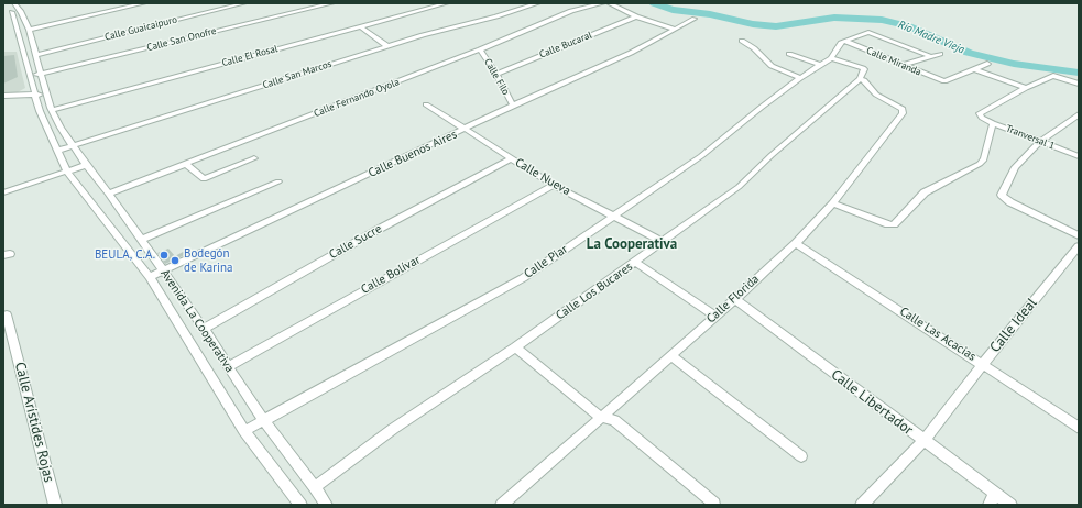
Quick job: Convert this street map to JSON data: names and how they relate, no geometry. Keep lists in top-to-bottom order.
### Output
{
  "streets": {
    "street": [
      "Calle Guaicaipuro",
      "Calle San Onofre",
      "Calle Bucaral",
      "Calle El Rosal",
      "Calle Miranda",
      "Calle San Marcos",
      "Calle Filo",
      "Calle Fernando Oyola",
      "Tranversal 1",
      "Calle Buenos Aires",
      "Calle Nueva",
      "Calle Sucre",
      "Calle Piar",
      "Calle Bolívar",
      "Calle Los Bucares",
      "Calle Florida",
      "Avenida La Cooperativa",
      "Calle Ideal",
      "Calle Las Acacias",
      "Calle Libertador",
      "Calle Arístides Rojas"
    ]
  },
  "crossings": [
    ["Calle Guaicaipuro", "Avenida La Cooperativa"],
    ["Calle San Onofre", "Avenida La Cooperativa"],
    ["Calle Bucaral", "Calle Filo"],
    ["Calle El Rosal", "Avenida La Cooperativa"],
    ["Calle Miranda", "Calle Piar"],
    ["Calle San Marcos", "Avenida La Cooperativa"],
    ["Calle Filo", "Calle Fernando Oyola"],
    ["Calle Filo", "Calle Buenos Aires"],
    ["Calle Fernando Oyola", "Avenida La Cooperativa"],
    ["Calle Buenos Aires", "Calle Nueva"],
    ["Calle Buenos Aires", "Avenida La Cooperativa"],
    ["Calle Nueva", "Calle Sucre"],
    ["Calle Nueva", "Calle Piar"],
    ["Calle Nueva", "Calle Bolívar"],
    ["Calle Nueva", "Calle Los Bucares"],
    ["Calle Sucre", "Avenida La Cooperativa"],
    ["Calle Piar", "Avenida La Cooperativa"],
    ["Calle Bolívar", "Avenida La Cooperativa"],
    ["Calle Los Bucares", "Calle Florida"],
    ["Calle Los Bucares", "Avenida La Cooperativa"],
    ["Calle Florida", "Calle Las Acacias"],
    ["Calle Florida", "Calle Libertador"],
    ["Calle Ideal", "Calle Las Acacias"],
    ["Calle Ideal", "Calle Libertador"]
  ],
  "districts": ["La Cooperativa"],
  "water": ["Río Madre Vieja"],
  "places": ["BEULA, C.A.", "Bodegón de Karina"]
}
